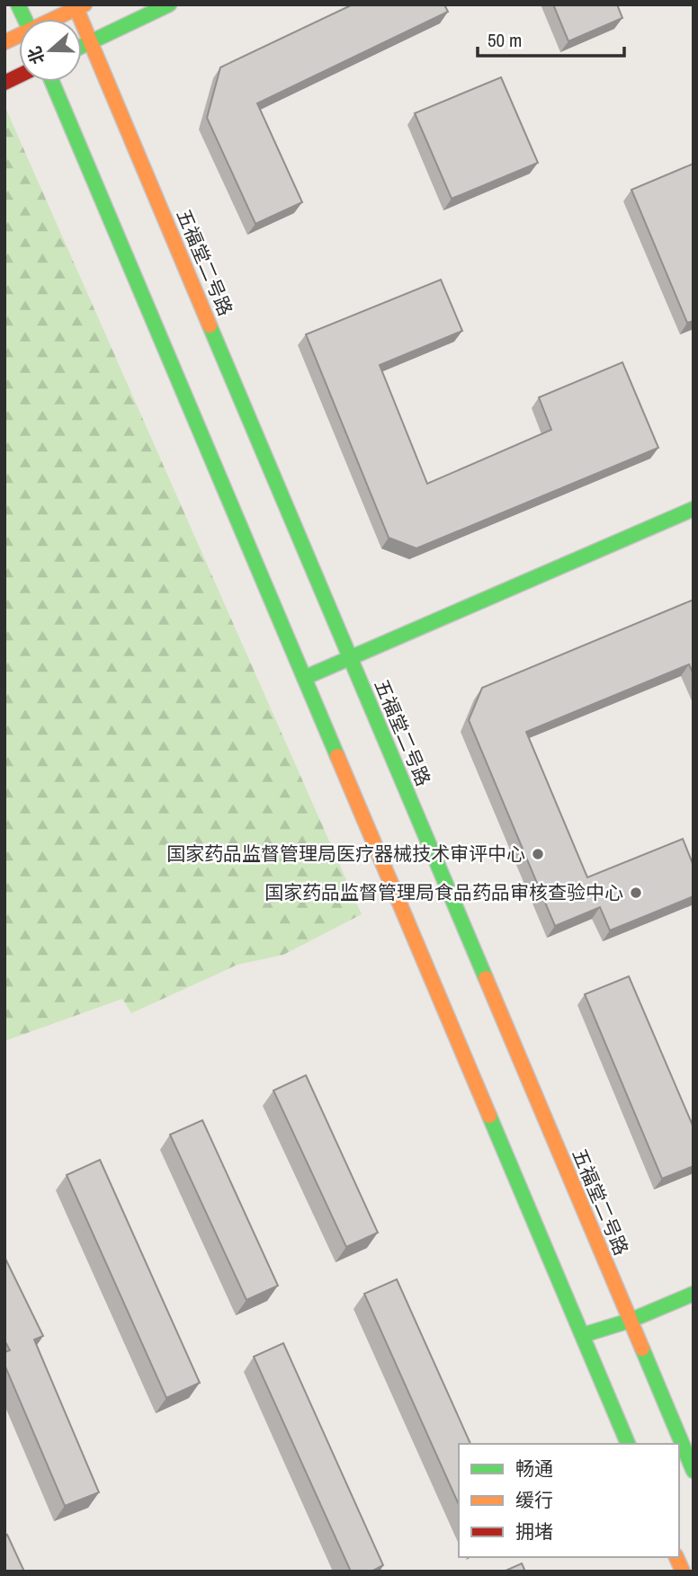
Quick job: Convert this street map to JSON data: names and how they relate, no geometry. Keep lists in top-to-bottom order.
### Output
{
  "streets": {
    "main road": ["五福堂二号路"]
  },
  "places": ["国家药品监督管理局医疗器械技术审评中心", "国家药品监督管理局食品药品审核查验中心"],
  "legend": ["畅通", "缓行", "拥堵"],
  "scale_bar": "50 m",
  "north": "left"
}
